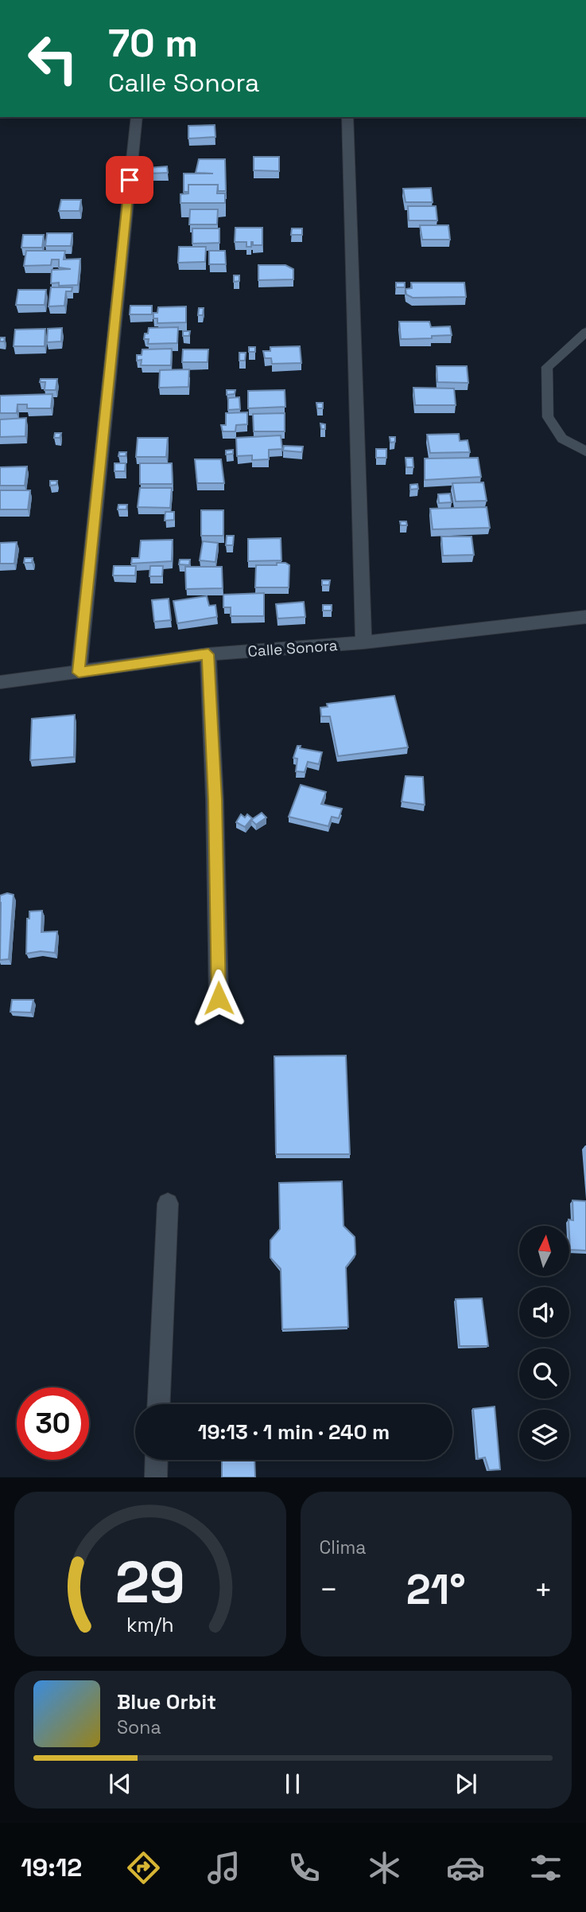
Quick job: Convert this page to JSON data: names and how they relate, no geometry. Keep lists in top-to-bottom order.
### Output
{
  "streets": {
    "street": ["Calle Sonora"]
  },
  "north": "top",
  "page": {
    "turn": ["70 m", "Calle Sonora"],
    "limit": "30",
    "trip": "19:13 · 1 min · 240 m",
    "tile": "Clima",
    "heat": ["−", "21°", "+"],
    "song": ["Blue Orbit", "Sona"],
    "tabs": "19:12",
    "gauge": ["29", "km/h"]
  }
}
